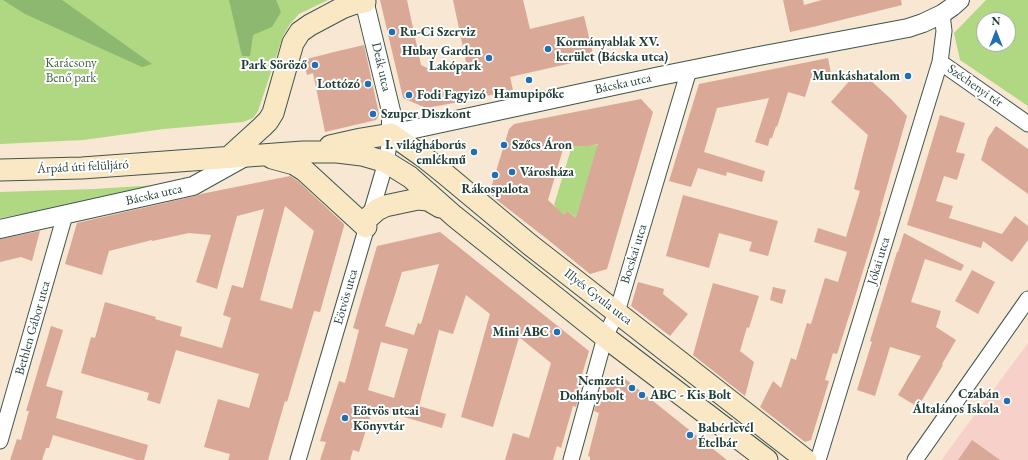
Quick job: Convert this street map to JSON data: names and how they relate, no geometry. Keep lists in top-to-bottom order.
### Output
{
  "streets": {
    "main road": ["Bácska utca", "Árpád úti felüljáró", "Illyés Gyula utca"],
    "street": [
      "Deák utca",
      "Széchenyi tér",
      "Bocskai utca",
      "Jókai utca",
      "Eötvös utca",
      "Bethlen Gábor utca"
    ]
  },
  "crossings": [
    ["Deák utca", "Bácska utca"],
    ["Deák utca", "Eötvös utca"],
    ["Deák utca", "Illyés Gyula utca"],
    ["Bácska utca", "Széchenyi tér"],
    ["Bácska utca", "Árpád úti felüljáró"],
    ["Bácska utca", "Bocskai utca"],
    ["Bácska utca", "Eötvös utca"],
    ["Bácska utca", "Illyés Gyula utca"],
    ["Bácska utca", "Bethlen Gábor utca"],
    ["Széchenyi tér", "Jókai utca"],
    ["Bocskai utca", "Illyés Gyula utca"],
    ["Eötvös utca", "Illyés Gyula utca"]
  ],
  "parks": ["Karácsony Benő park"],
  "places": [
    "Ru-Ci Szerviz",
    "Kormányablak XV. kerület (Bácska utca)",
    "Hubay Garden Lakópark",
    "Park Söröző",
    "Munkáshatalom",
    "Hamupipőke",
    "Lottózó",
    "Fodi Fagyizó",
    "Szuper Diszkont",
    "Szőcs Áron",
    "I. világháborús emlékmű",
    "Városháza",
    "Rákospalota",
    "Mini ABC",
    "Nemzeti Dohánybolt",
    "ABC - Kis Bolt",
    "Czabán Általános Iskola",
    "Eötvös utcai Könyvtár",
    "Babérlevél Ételbár"
  ],
  "north": "top"
}
